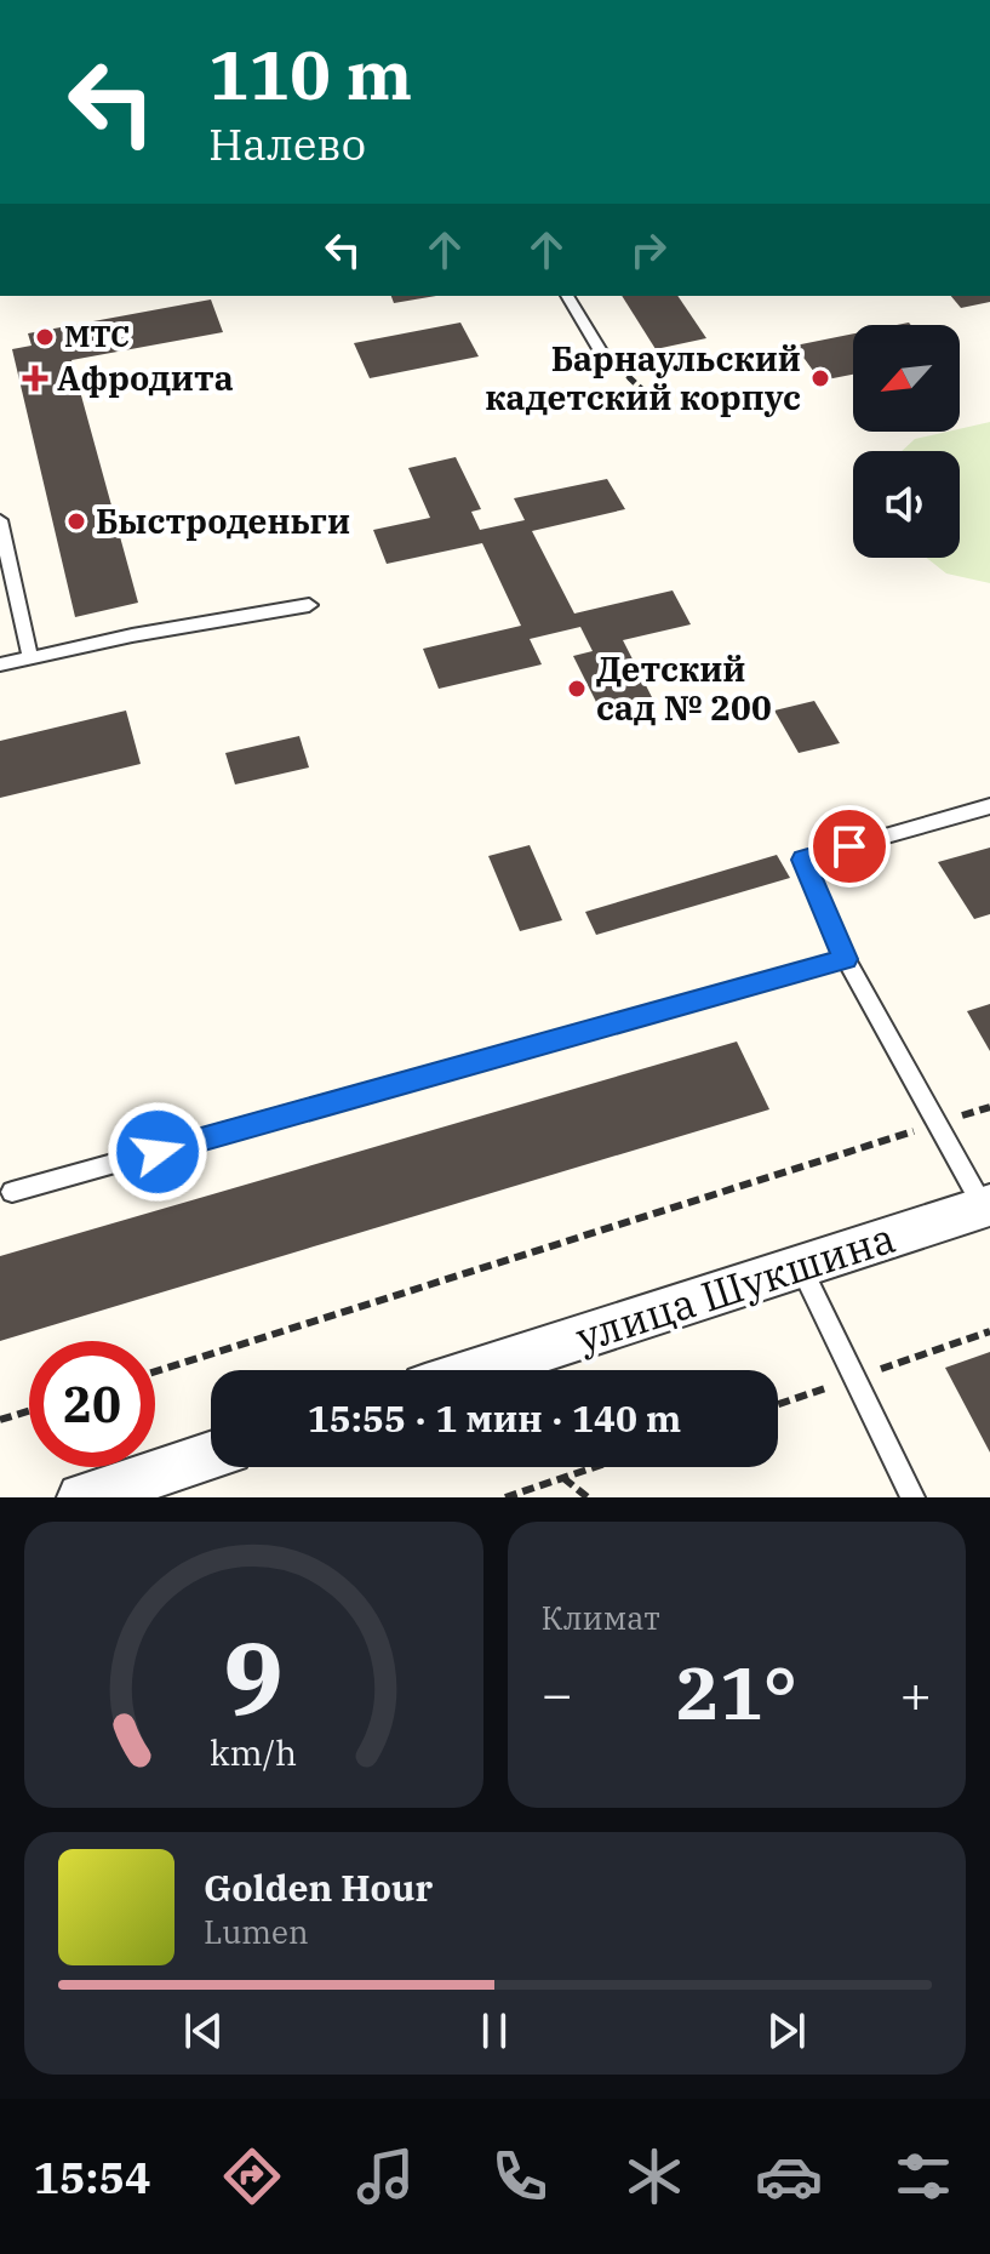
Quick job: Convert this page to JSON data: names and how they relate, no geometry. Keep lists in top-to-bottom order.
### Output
{
  "streets": {
    "street": ["улица Шукшина"]
  },
  "places": {
    "other": [
      "МТС",
      "Барнаульский кадетский корпус",
      "Быстроденьги",
      "Детский сад № 200"
    ],
    "health": ["Афродита"]
  },
  "north": "bottom left",
  "page": {
    "turn": ["110 m", "Налево"],
    "limit": "20",
    "trip": "15:55 · 1 мин · 140 m",
    "tile": "Климат",
    "heat": ["−", "21°", "+"],
    "song": ["Golden Hour", "Lumen"],
    "tabs": "15:54",
    "gauge": ["9", "km/h"]
  }
}
